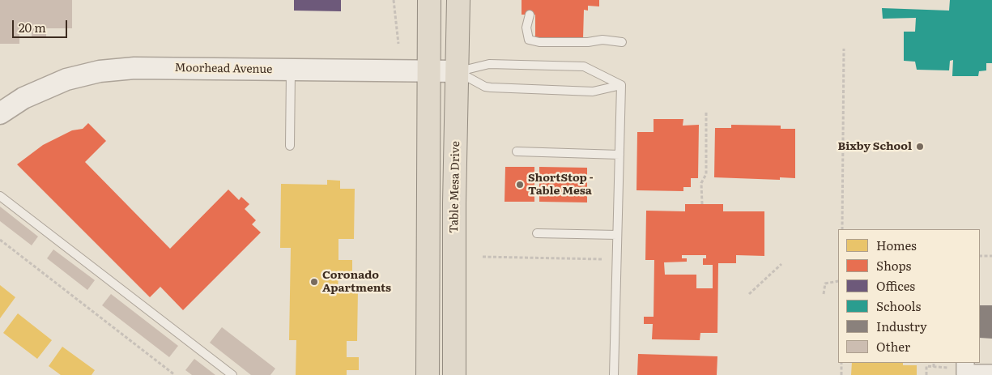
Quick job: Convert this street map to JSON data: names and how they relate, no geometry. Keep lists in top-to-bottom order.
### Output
{
  "streets": {
    "highway": ["Table Mesa Drive"],
    "street": ["Moorhead Avenue"]
  },
  "crossings": [
    ["Moorhead Avenue", "Table Mesa Drive"]
  ],
  "places": ["Bixby School", "ShortStop - Table Mesa", "Coronado Apartments"],
  "legend": [
    "Homes",
    "Shops",
    "Offices",
    "Schools",
    "Industry",
    "Other"
  ],
  "scale_bar": "20 m"
}
